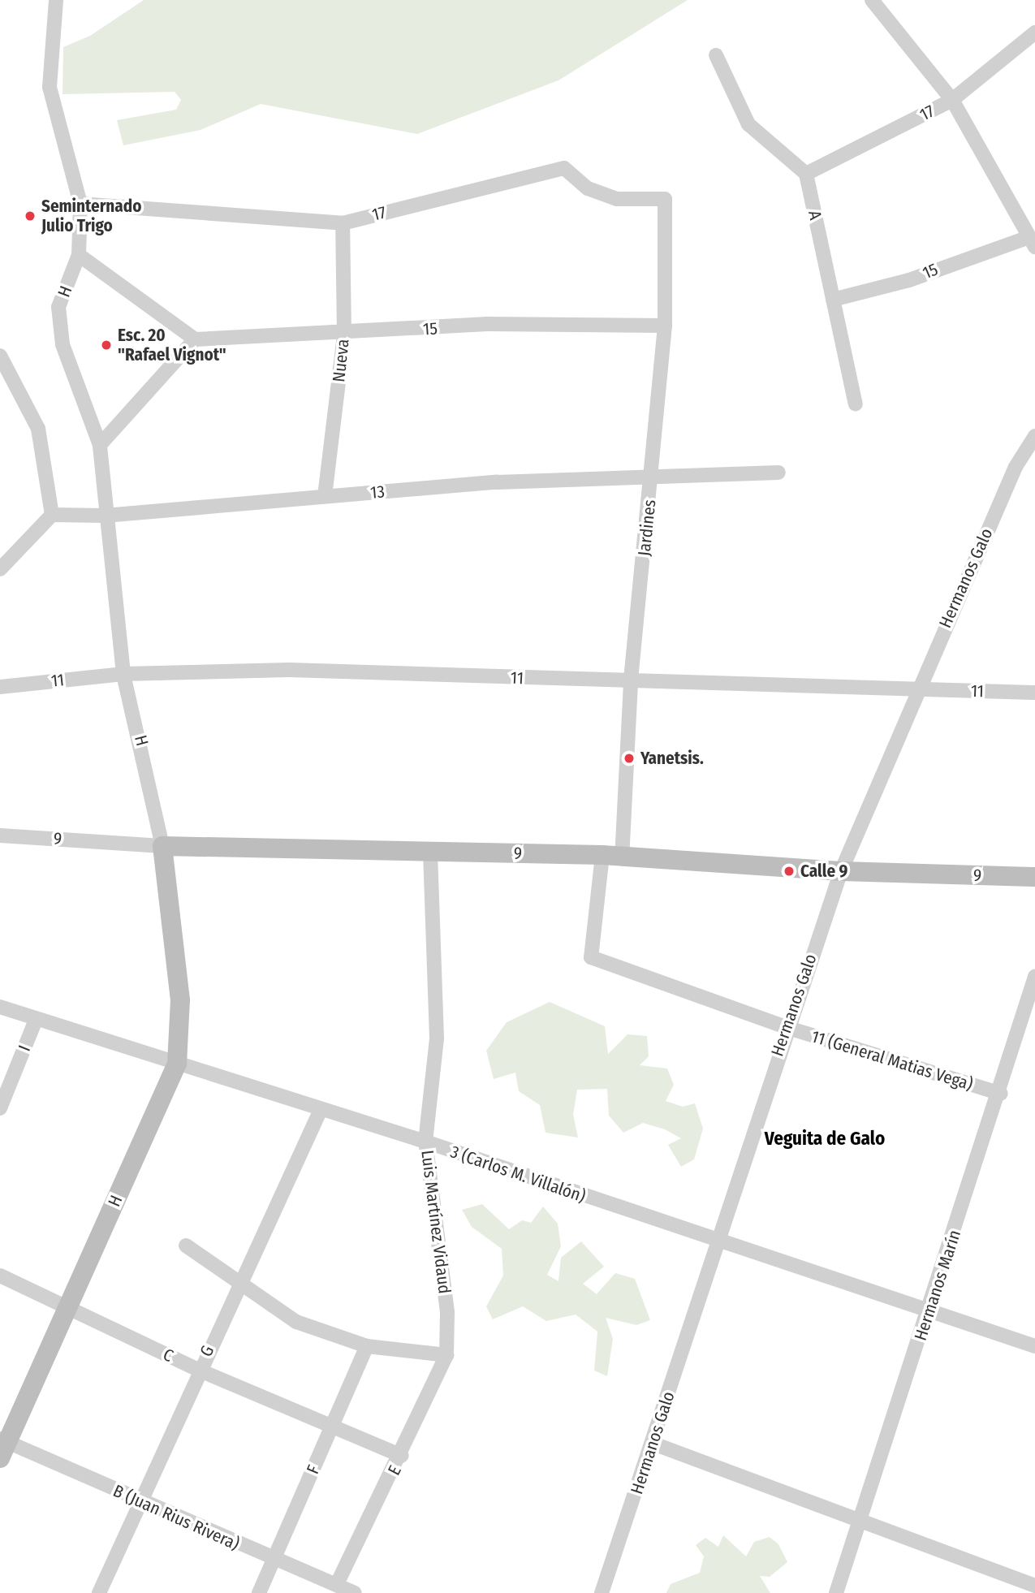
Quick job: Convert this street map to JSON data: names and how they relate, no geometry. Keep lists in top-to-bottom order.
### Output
{
  "streets": {
    "street": [
      "17",
      "A",
      "15",
      "H",
      "Nueva",
      "13",
      "Jardines",
      "Hermanos Galo",
      "11",
      "9",
      "I",
      "11 (General Matias Vega)",
      "3 (Carlos M. Villalón)",
      "Luis Martínez Vidaud",
      "Hermanos Marín",
      "G",
      "C",
      "F",
      "E",
      "B (Juan Rius Rivera)"
    ]
  },
  "crossings": [
    ["17", "A"],
    ["17", "H"],
    ["17", "Nueva"],
    ["17", "Jardines"],
    ["A", "15"],
    ["15", "Nueva"],
    ["15", "Jardines"],
    ["H", "13"],
    ["H", "11"],
    ["H", "9"],
    ["H", "3 (Carlos M. Villalón)"],
    ["H", "C"],
    ["H", "B (Juan Rius Rivera)"],
    ["Nueva", "13"],
    ["13", "Jardines"],
    ["Jardines", "11"],
    ["Jardines", "9"],
    ["Jardines", "11 (General Matias Vega)"],
    ["Hermanos Galo", "11"],
    ["Hermanos Galo", "9"],
    ["Hermanos Galo", "11 (General Matias Vega)"],
    ["Hermanos Galo", "3 (Carlos M. Villalón)"],
    ["9", "Luis Martínez Vidaud"],
    ["I", "3 (Carlos M. Villalón)"],
    ["11 (General Matias Vega)", "Hermanos Marín"],
    ["3 (Carlos M. Villalón)", "Luis Martínez Vidaud"],
    ["3 (Carlos M. Villalón)", "Hermanos Marín"],
    ["3 (Carlos M. Villalón)", "G"],
    ["Luis Martínez Vidaud", "E"],
    ["G", "C"],
    ["G", "B (Juan Rius Rivera)"],
    ["C", "F"],
    ["C", "E"],
    ["F", "B (Juan Rius Rivera)"],
    ["E", "B (Juan Rius Rivera)"]
  ],
  "districts": ["Veguita de Galo"],
  "places": [
    "Seminternado Julio Trigo",
    "Esc. 20 \"Rafael Vignot\"",
    "Yanetsis.",
    "Calle 9"
  ]
}
